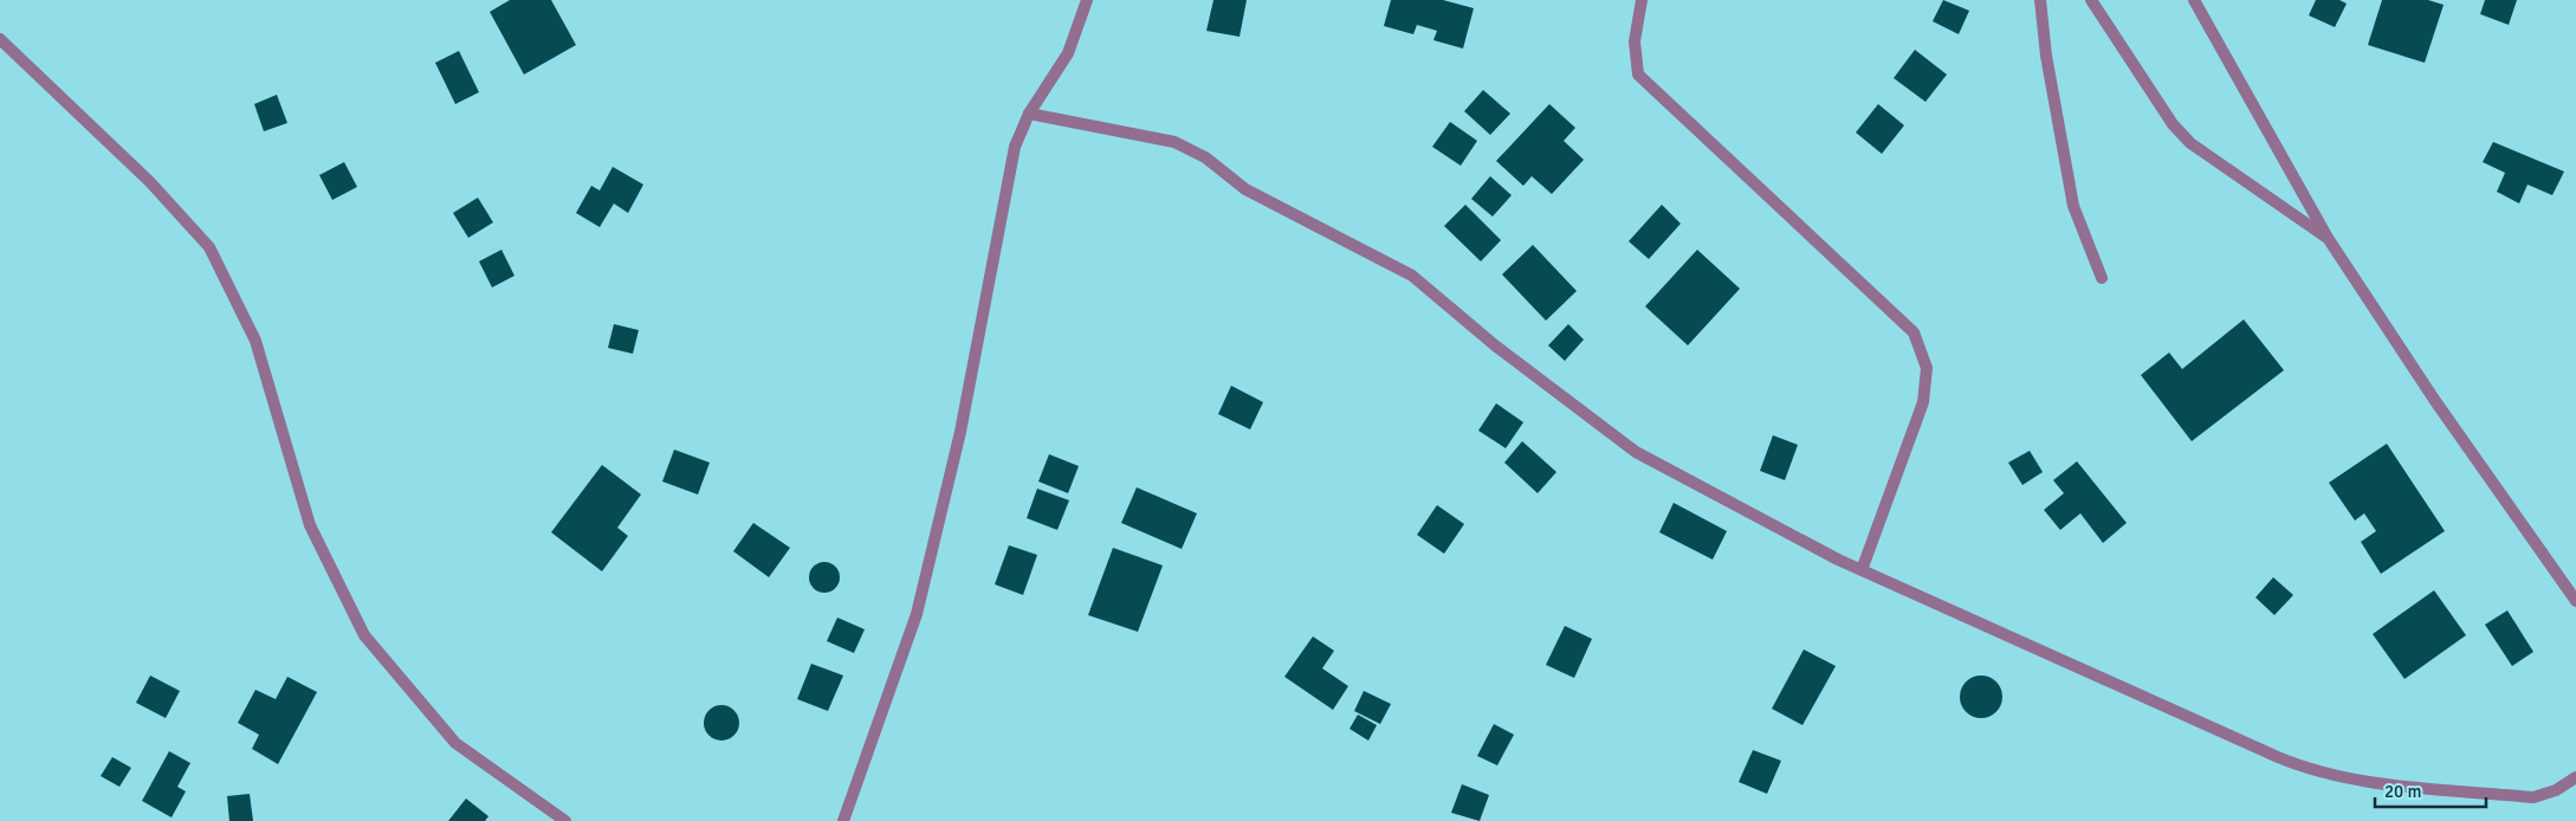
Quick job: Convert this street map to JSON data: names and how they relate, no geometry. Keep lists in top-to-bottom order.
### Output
{
  "scale_bar": "20 m"
}
